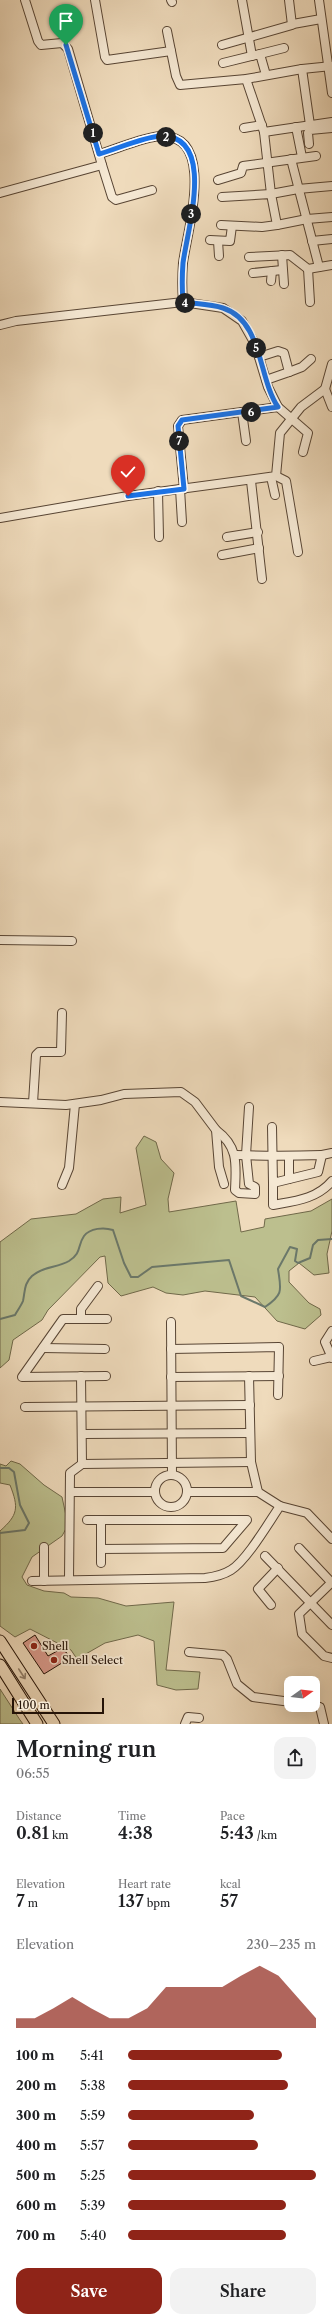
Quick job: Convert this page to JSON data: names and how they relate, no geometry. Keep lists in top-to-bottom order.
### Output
{
  "places": ["Shell", "Shell Select"],
  "scale_bar": "100 m",
  "north": "right",
  "page": {
    "pins": [
      "1",
      "2",
      "3",
      "4",
      "5",
      "6",
      "7"
    ],
    "scale": "100 m",
    "heading": ["Morning run", "06:55"],
    "stats": [
      ["Distance", "0.81 km"],
      ["Time", "4:38"],
      ["Pace", "5:43 /km"],
      ["Elevation", "7 m"],
      ["Heart rate", "137 bpm"],
      ["kcal", "57"]
    ],
    "chart": ["Elevation", "230–235 m"],
    "list": [
      {
        "name": "100 m",
        "note": "5:41"
      },
      {
        "name": "200 m",
        "note": "5:38"
      },
      {
        "name": "300 m",
        "note": "5:59"
      },
      {
        "name": "400 m",
        "note": "5:57"
      },
      {
        "name": "500 m",
        "note": "5:25"
      },
      {
        "name": "600 m",
        "note": "5:39"
      },
      {
        "name": "700 m",
        "note": "5:40"
      }
    ],
    "buttons": ["Save", "Share"]
  }
}
